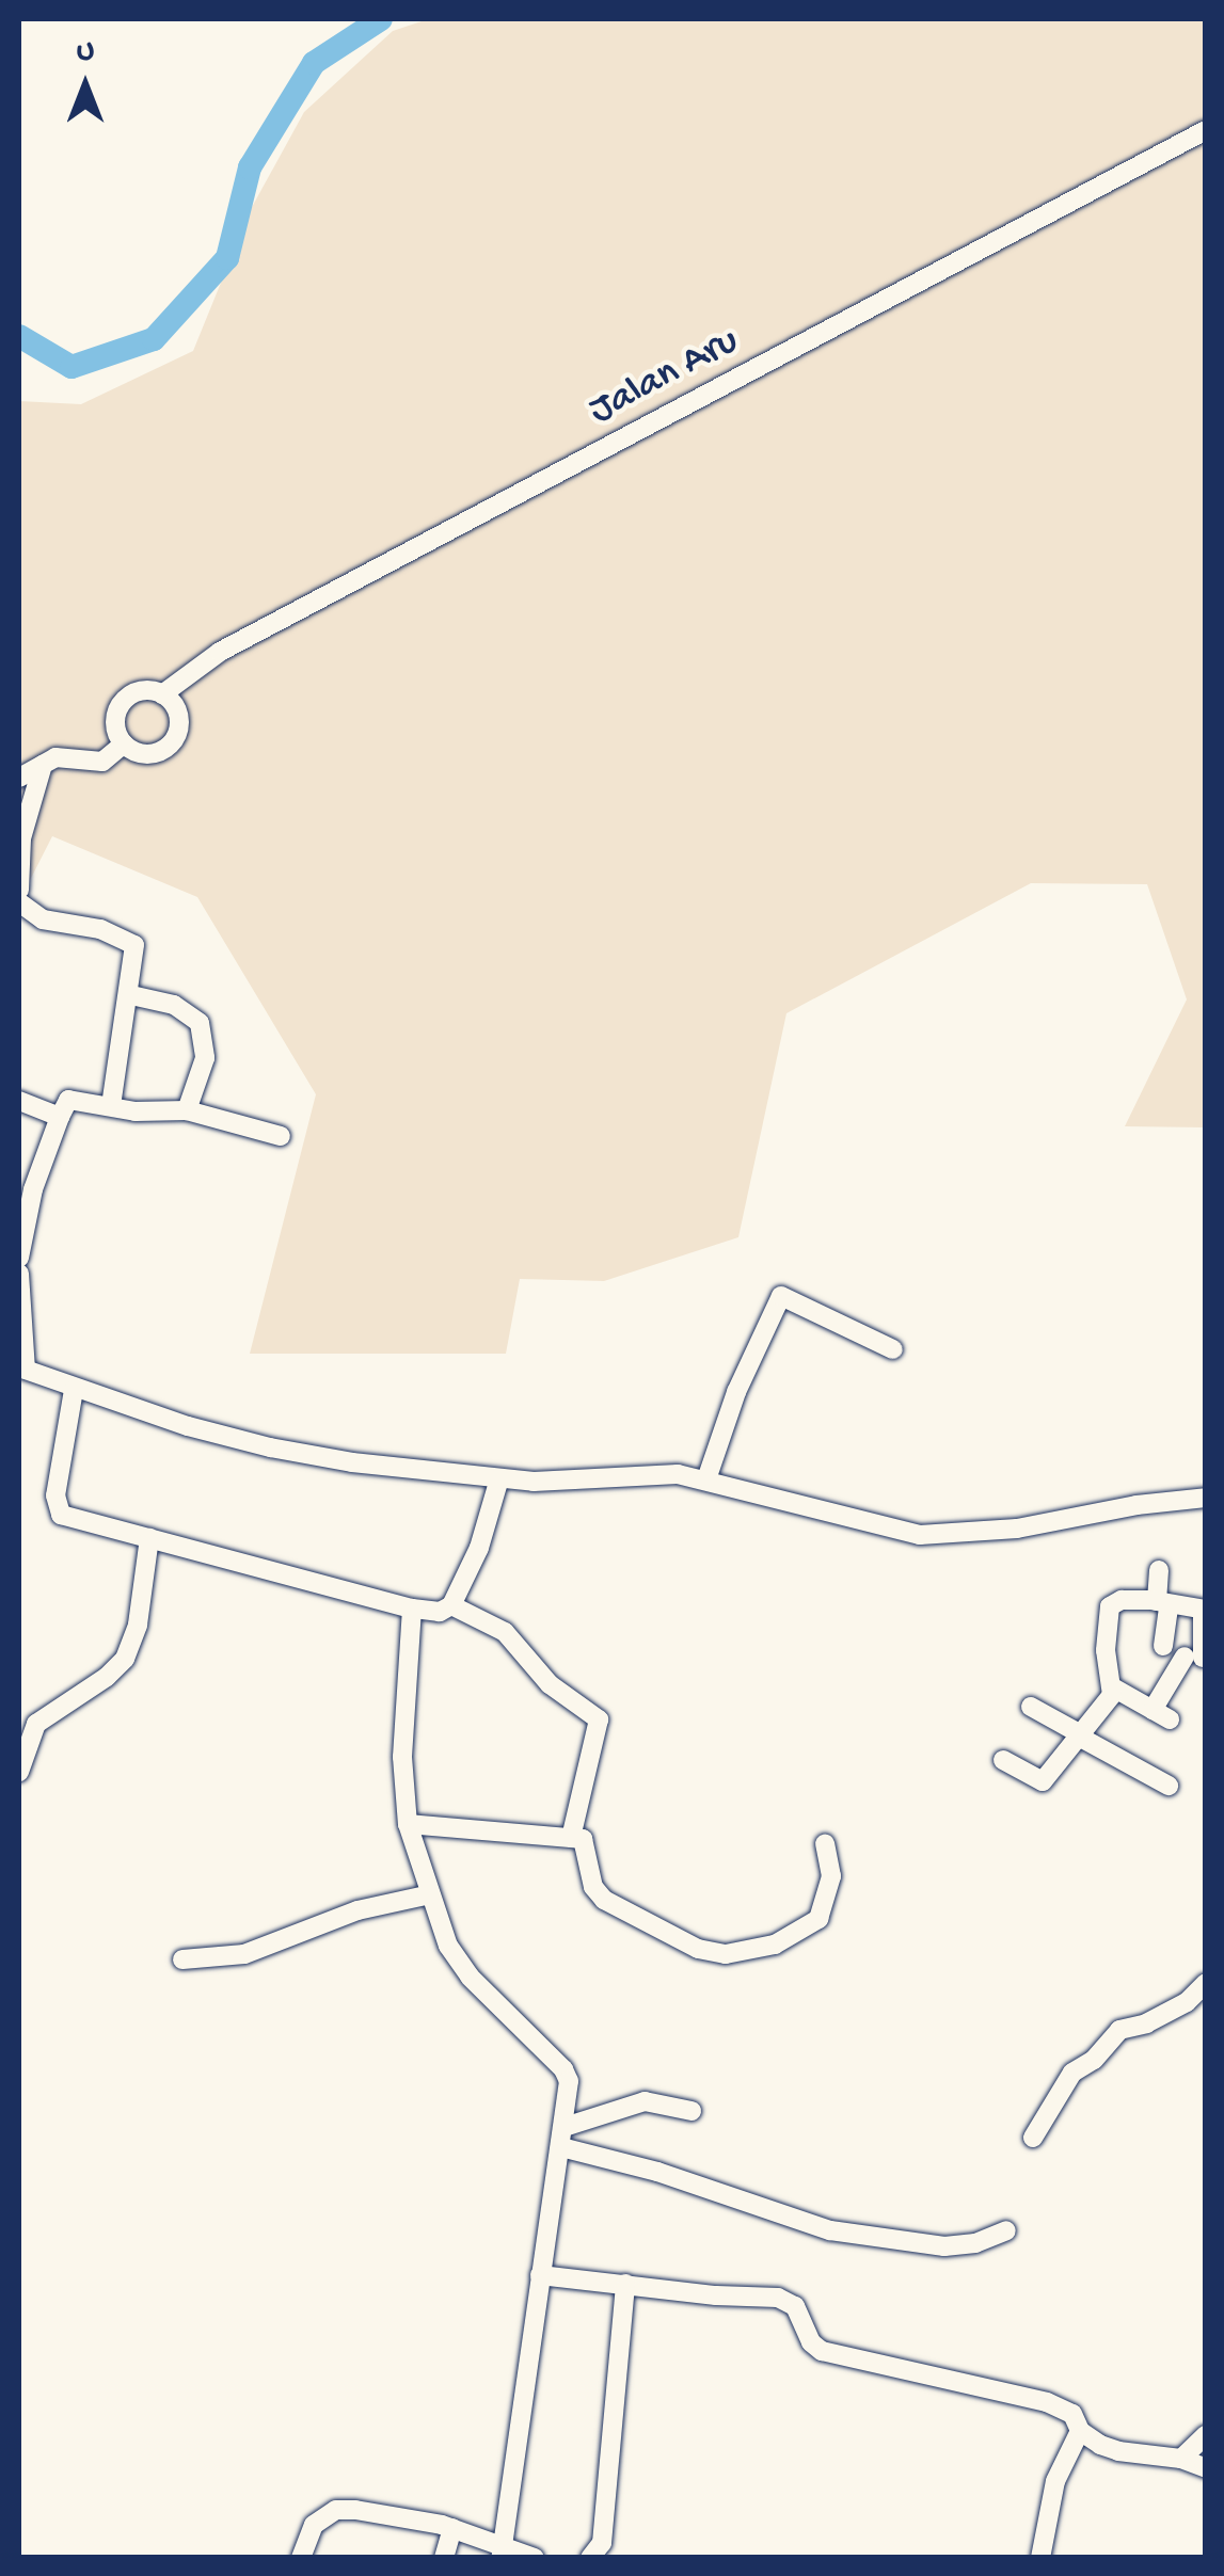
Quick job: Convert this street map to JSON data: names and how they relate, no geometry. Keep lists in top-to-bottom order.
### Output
{
  "streets": {
    "street": ["Jalan Aru"]
  },
  "north": "top"
}
